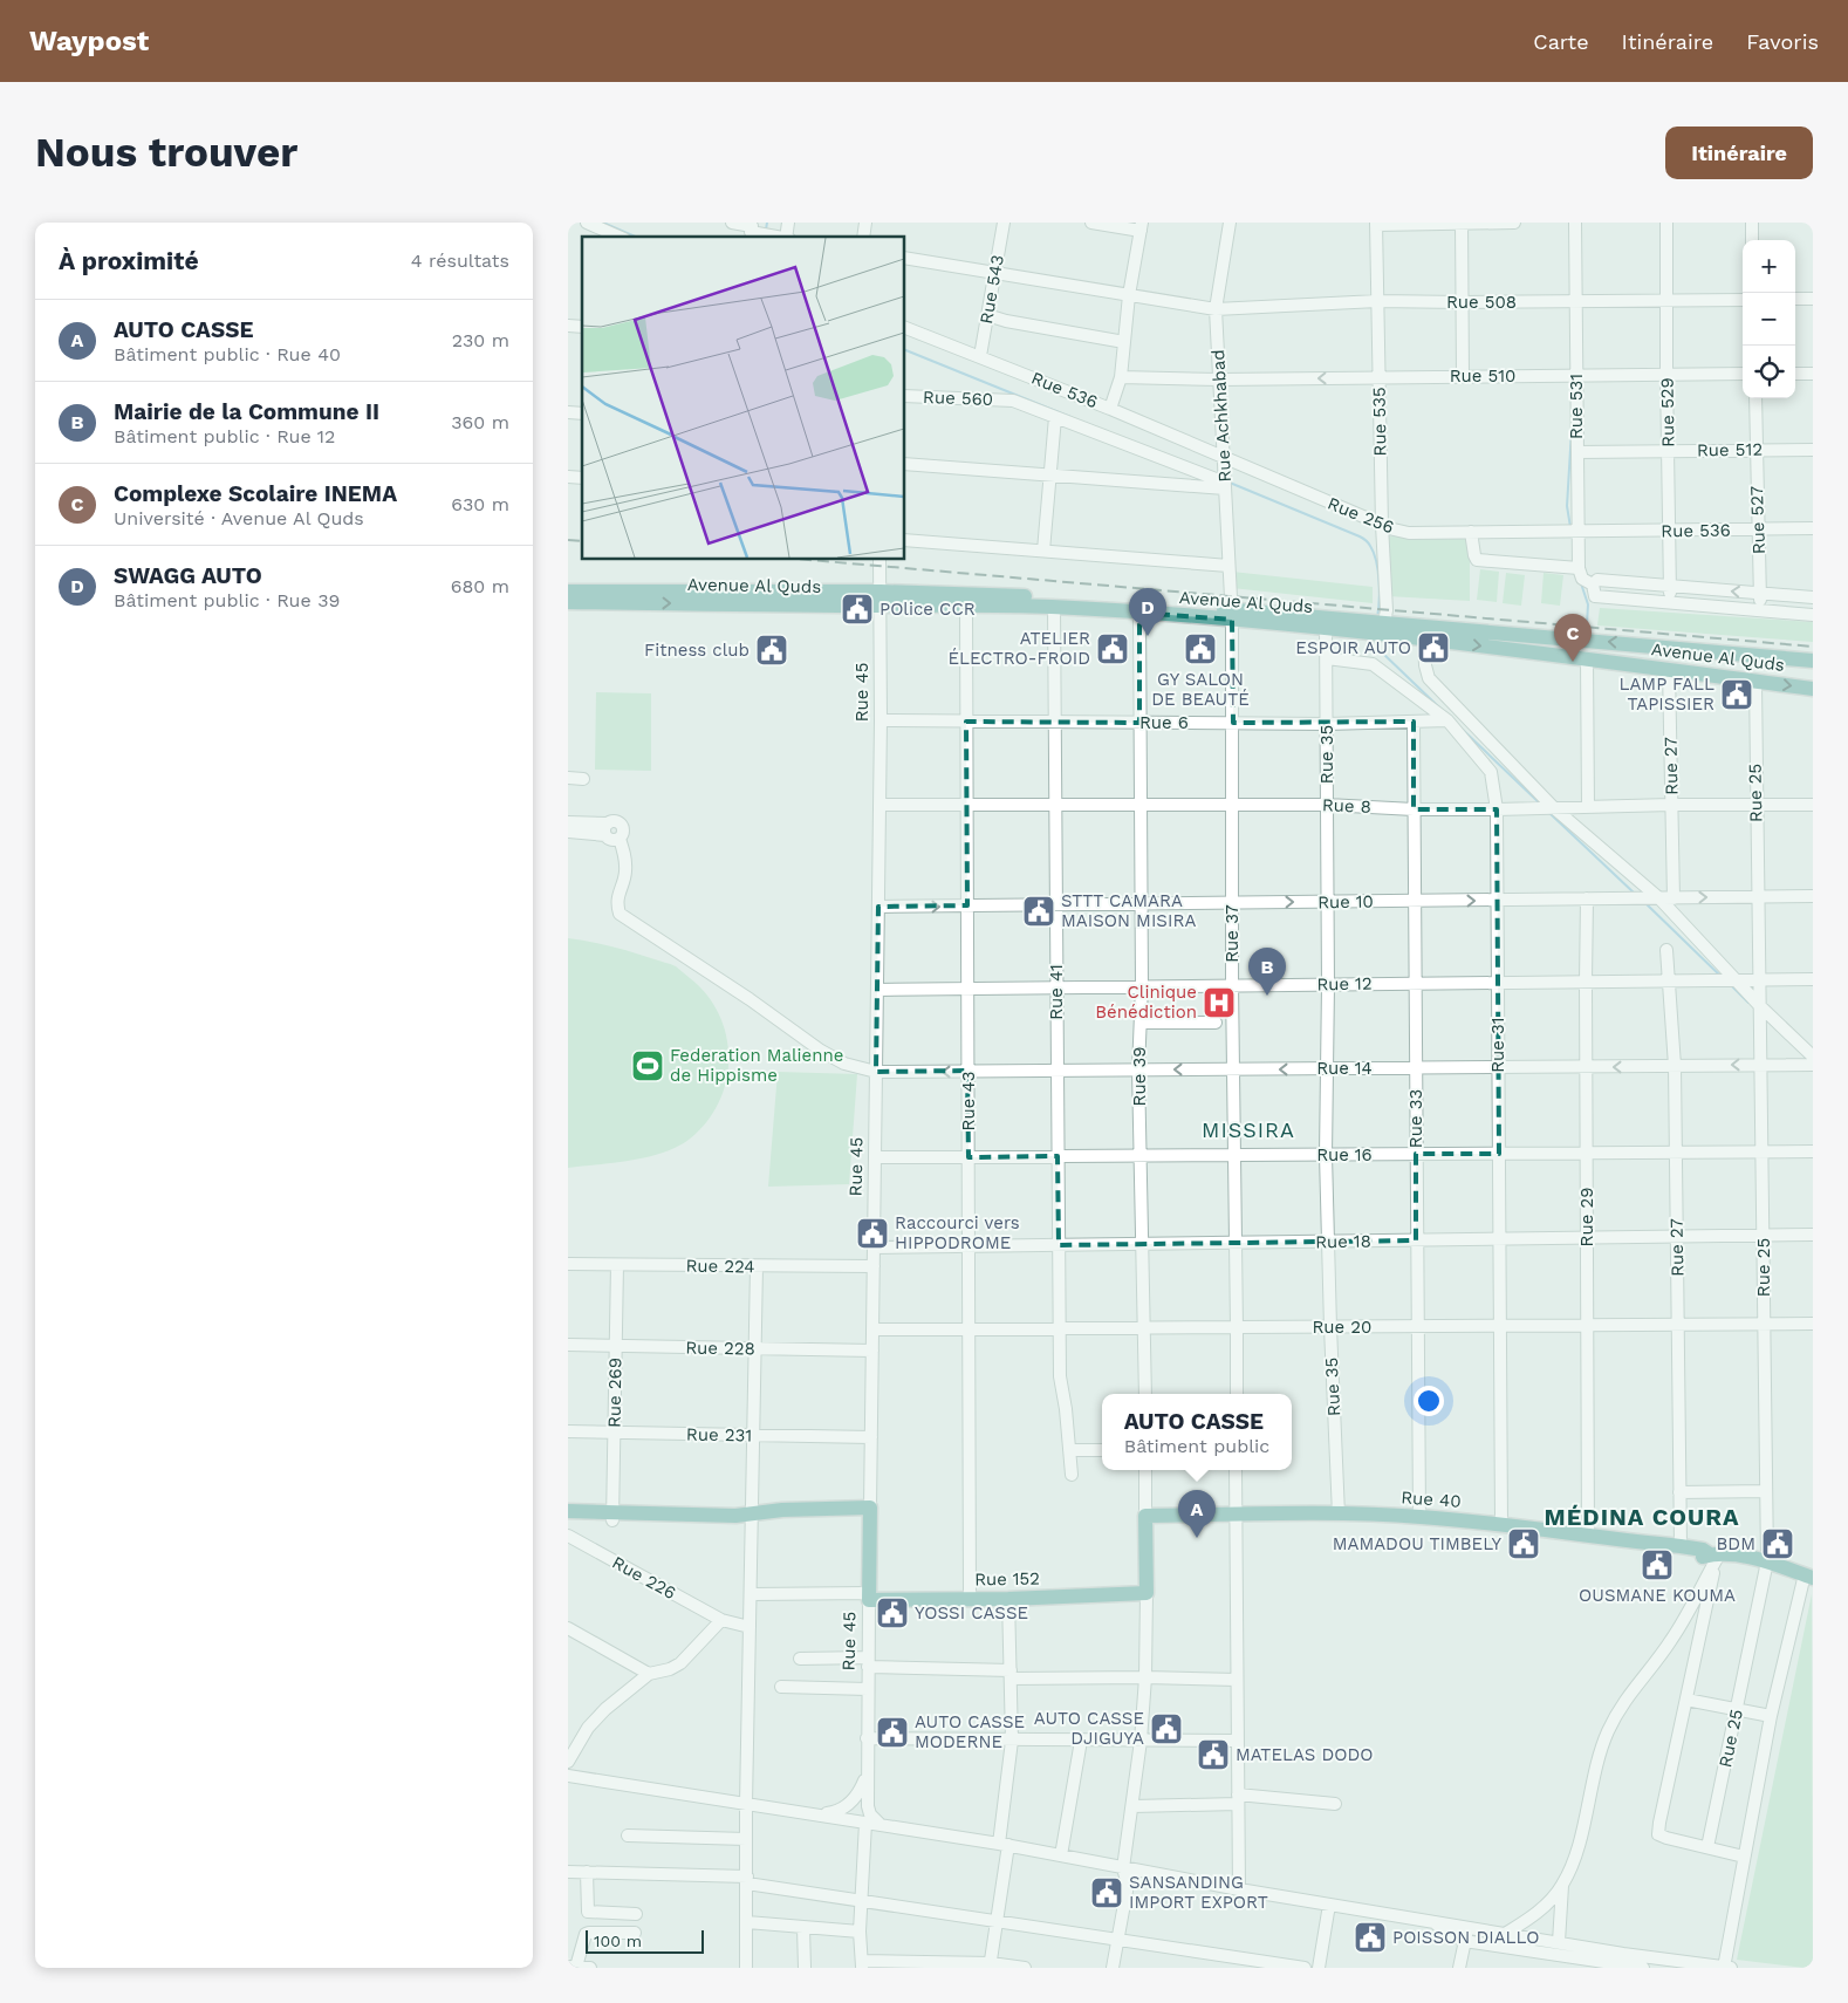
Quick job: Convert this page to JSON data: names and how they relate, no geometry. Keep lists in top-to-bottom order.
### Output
{
  "streets": {
    "main road": [
      "Avenue Al Quds",
      "Rue 45",
      "Rue 40",
      "Rue 152"
    ],
    "street": [
      "Rue 543",
      "Rue 508",
      "Rue 510",
      "Rue 536",
      "Rue 560",
      "Rue 531",
      "Rue 529",
      "Rue Achkhabad",
      "Rue 535",
      "Rue 512",
      "Rue 256",
      "Rue 527",
      "Rue 6",
      "Rue 35",
      "Rue 27",
      "Rue 25",
      "Rue 8",
      "Rue 10",
      "Rue 37",
      "Rue 12",
      "Rue 41",
      "Rue 31",
      "Rue 14",
      "Rue 39",
      "Rue 43",
      "Rue 33",
      "Rue 16",
      "Rue 29",
      "Rue 18",
      "Rue 224",
      "Rue 20",
      "Rue 228",
      "Rue 269",
      "Rue 231",
      "Rue 226"
    ]
  },
  "crossings": [
    ["Rue 543", "Rue 508"],
    ["Rue 543", "Rue 536"],
    ["Rue 508", "Rue 531"],
    ["Rue 508", "Rue 529"],
    ["Rue 508", "Rue Achkhabad"],
    ["Rue 508", "Rue 535"],
    ["Rue 510", "Rue 531"],
    ["Rue 510", "Rue 529"],
    ["Rue 510", "Rue Achkhabad"],
    ["Rue 510", "Rue 535"],
    ["Rue 536", "Rue 531"],
    ["Rue 536", "Rue 529"],
    ["Rue 536", "Rue Achkhabad"],
    ["Rue 536", "Rue 256"],
    ["Rue 536", "Rue 527"],
    ["Rue 560", "Rue Achkhabad"],
    ["Rue 531", "Rue 512"],
    ["Rue 531", "Rue 256"],
    ["Rue 529", "Rue 512"],
    ["Rue Achkhabad", "Rue 256"],
    ["Rue Achkhabad", "Avenue Al Quds"],
    ["Rue Achkhabad", "Rue 37"],
    ["Rue 535", "Rue 256"],
    ["Rue 535", "Avenue Al Quds"],
    ["Rue 512", "Rue 527"],
    ["Avenue Al Quds", "Rue 45"],
    ["Avenue Al Quds", "Rue 35"],
    ["Avenue Al Quds", "Rue 27"],
    ["Avenue Al Quds", "Rue 25"],
    ["Avenue Al Quds", "Rue 37"],
    ["Avenue Al Quds", "Rue 41"],
    ["Avenue Al Quds", "Rue 39"],
    ["Avenue Al Quds", "Rue 43"],
    ["Rue 45", "Rue 6"],
    ["Rue 45", "Rue 8"],
    ["Rue 45", "Rue 10"],
    ["Rue 45", "Rue 12"],
    ["Rue 45", "Rue 14"],
    ["Rue 45", "Rue 16"],
    ["Rue 45", "Rue 18"],
    ["Rue 45", "Rue 224"],
    ["Rue 45", "Rue 20"],
    ["Rue 45", "Rue 228"],
    ["Rue 45", "Rue 231"],
    ["Rue 45", "Rue 152"],
    ["Rue 6", "Rue 35"],
    ["Rue 6", "Rue 37"],
    ["Rue 6", "Rue 41"],
    ["Rue 6", "Rue 31"],
    ["Rue 6", "Rue 39"],
    ["Rue 6", "Rue 43"],
    ["Rue 6", "Rue 33"],
    ["Rue 35", "Rue 8"],
    ["Rue 35", "Rue 10"],
    ["Rue 35", "Rue 12"],
    ["Rue 35", "Rue 31"],
    ["Rue 35", "Rue 14"],
    ["Rue 35", "Rue 16"],
    ["Rue 35", "Rue 18"],
    ["Rue 35", "Rue 20"],
    ["Rue 35", "Rue 40"],
    ["Rue 27", "Rue 8"],
    ["Rue 27", "Rue 10"],
    ["Rue 27", "Rue 12"],
    ["Rue 27", "Rue 14"],
    ["Rue 27", "Rue 16"],
    ["Rue 27", "Rue 18"],
    ["Rue 27", "Rue 20"],
    ["Rue 27", "Rue 40"],
    ["Rue 25", "Rue 8"],
    ["Rue 25", "Rue 10"],
    ["Rue 25", "Rue 12"],
    ["Rue 25", "Rue 14"],
    ["Rue 25", "Rue 16"],
    ["Rue 25", "Rue 18"],
    ["Rue 25", "Rue 20"],
    ["Rue 25", "Rue 40"],
    ["Rue 8", "Rue 37"],
    ["Rue 8", "Rue 41"],
    ["Rue 8", "Rue 31"],
    ["Rue 8", "Rue 39"],
    ["Rue 8", "Rue 43"],
    ["Rue 8", "Rue 33"],
    ["Rue 10", "Rue 37"],
    ["Rue 10", "Rue 41"],
    ["Rue 10", "Rue 31"],
    ["Rue 10", "Rue 39"],
    ["Rue 10", "Rue 43"],
    ["Rue 10", "Rue 33"],
    ["Rue 10", "Rue 29"],
    ["Rue 37", "Rue 12"],
    ["Rue 37", "Rue 14"],
    ["Rue 37", "Rue 16"],
    ["Rue 37", "Rue 18"],
    ["Rue 37", "Rue 20"],
    ["Rue 12", "Rue 41"],
    ["Rue 12", "Rue 31"],
    ["Rue 12", "Rue 39"],
    ["Rue 12", "Rue 43"],
    ["Rue 12", "Rue 33"],
    ["Rue 12", "Rue 29"],
    ["Rue 41", "Rue 14"],
    ["Rue 41", "Rue 16"],
    ["Rue 41", "Rue 18"],
    ["Rue 41", "Rue 20"],
    ["Rue 31", "Rue 14"],
    ["Rue 31", "Rue 16"],
    ["Rue 31", "Rue 18"],
    ["Rue 31", "Rue 20"],
    ["Rue 31", "Rue 40"],
    ["Rue 14", "Rue 39"],
    ["Rue 14", "Rue 43"],
    ["Rue 14", "Rue 33"],
    ["Rue 14", "Rue 29"],
    ["Rue 39", "Rue 16"],
    ["Rue 39", "Rue 18"],
    ["Rue 39", "Rue 20"],
    ["Rue 43", "Rue 16"],
    ["Rue 43", "Rue 18"],
    ["Rue 43", "Rue 20"],
    ["Rue 43", "Rue 152"],
    ["Rue 33", "Rue 16"],
    ["Rue 33", "Rue 18"],
    ["Rue 33", "Rue 20"],
    ["Rue 33", "Rue 40"],
    ["Rue 16", "Rue 29"],
    ["Rue 29", "Rue 18"],
    ["Rue 29", "Rue 20"],
    ["Rue 29", "Rue 40"],
    ["Rue 224", "Rue 269"],
    ["Rue 228", "Rue 269"],
    ["Rue 269", "Rue 231"]
  ],
  "one_way": ["Rue 10"],
  "districts": ["MISSIRA", "MÉDINA COURA"],
  "places": {
    "public building": [
      "POlice CCR",
      "ESPOIR AUTO",
      "ATELIER ÉLECTRO-FROID",
      "GY SALON DE BEAUTÉ",
      "Fitness club",
      "LAMP FALL TAPISSIER",
      "STTT CAMARA MAISON MISIRA",
      "Raccourci vers HIPPODROME",
      "MAMADOU TIMBELY",
      "BDM",
      "OUSMANE KOUMA",
      "YOSSI CASSE",
      "AUTO CASSE DJIGUYA",
      "AUTO CASSE MODERNE",
      "MATELAS DODO",
      "SANSANDING IMPORT EXPORT",
      "POISSON DIALLO"
    ],
    "hospital": ["Clinique Bénédiction"],
    "sports": ["Federation Malienne de Hippisme"]
  },
  "scale_bar": "100 m",
  "page": {
    "header": "Waypost",
    "nav": ["Carte", "Itinéraire", "Favoris"],
    "buttons": "Itinéraire",
    "title": "Nous trouver",
    "heading": ["À proximité", "4 résultats"],
    "map_buttons": ["+", "−"],
    "list": [
      {
        "mark": "A",
        "name": "AUTO CASSE",
        "note": "Bâtiment public · Rue 40",
        "value": "230 m"
      },
      {
        "mark": "B",
        "name": "Mairie de la Commune II",
        "note": "Bâtiment public · Rue 12",
        "value": "360 m"
      },
      {
        "mark": "C",
        "name": "Complexe Scolaire INEMA",
        "note": "Université · Avenue Al Quds",
        "value": "630 m"
      },
      {
        "mark": "D",
        "name": "SWAGG AUTO",
        "note": "Bâtiment public · Rue 39",
        "value": "680 m"
      }
    ],
    "pins": [
      "D",
      "C",
      "B",
      "A"
    ],
    "popup": ["AUTO CASSE", "Bâtiment public"],
    "scale": "100 m"
  }
}
